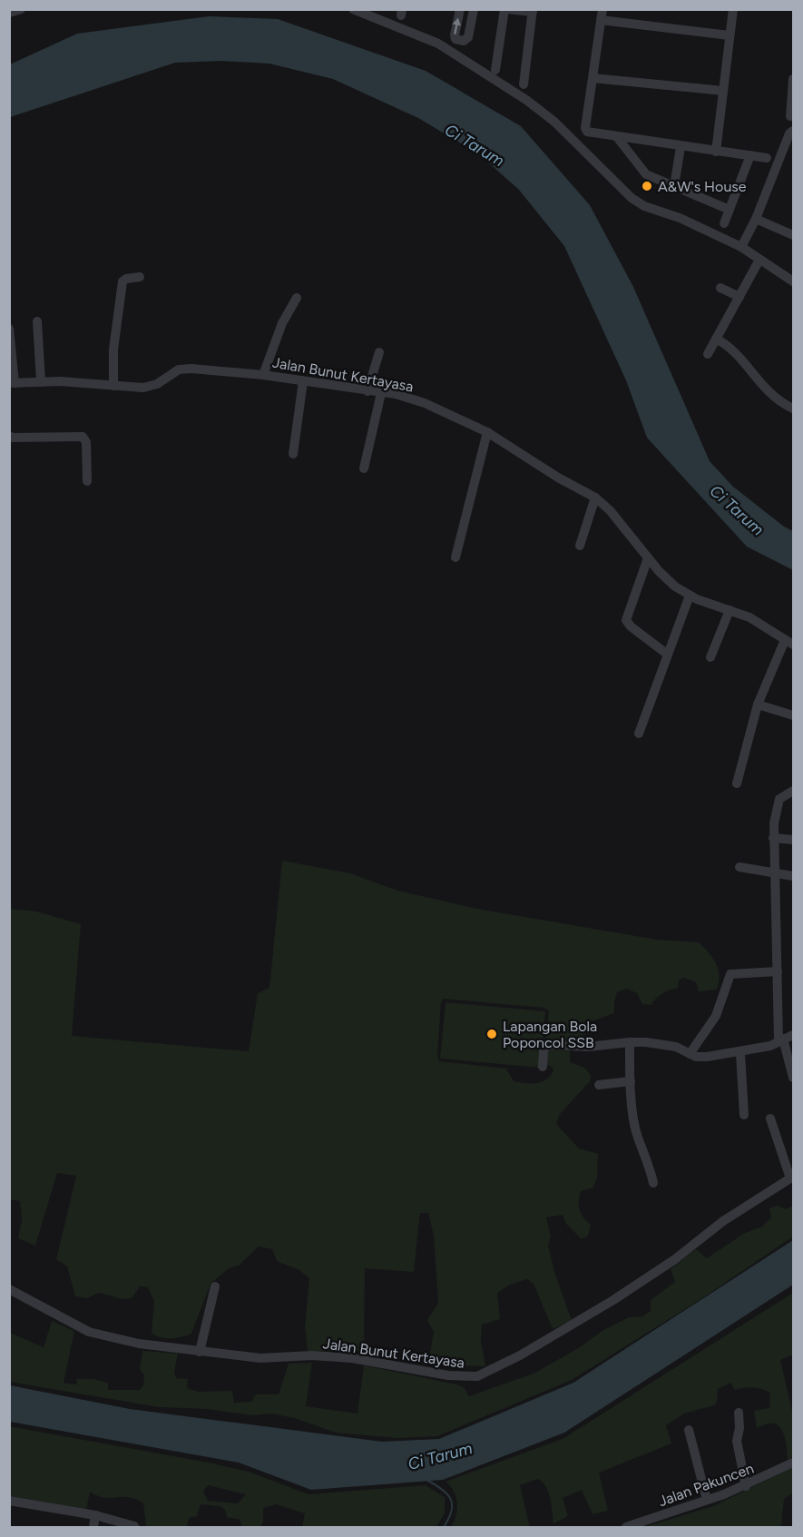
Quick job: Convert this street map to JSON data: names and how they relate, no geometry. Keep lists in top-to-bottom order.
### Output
{
  "streets": {
    "street": ["Jalan Bunut Kertayasa", "Jalan Pakuncen"]
  },
  "water": ["Ci Tarum"],
  "places": ["A&W's House", "Lapangan Bola Poponcol SSB"]
}
